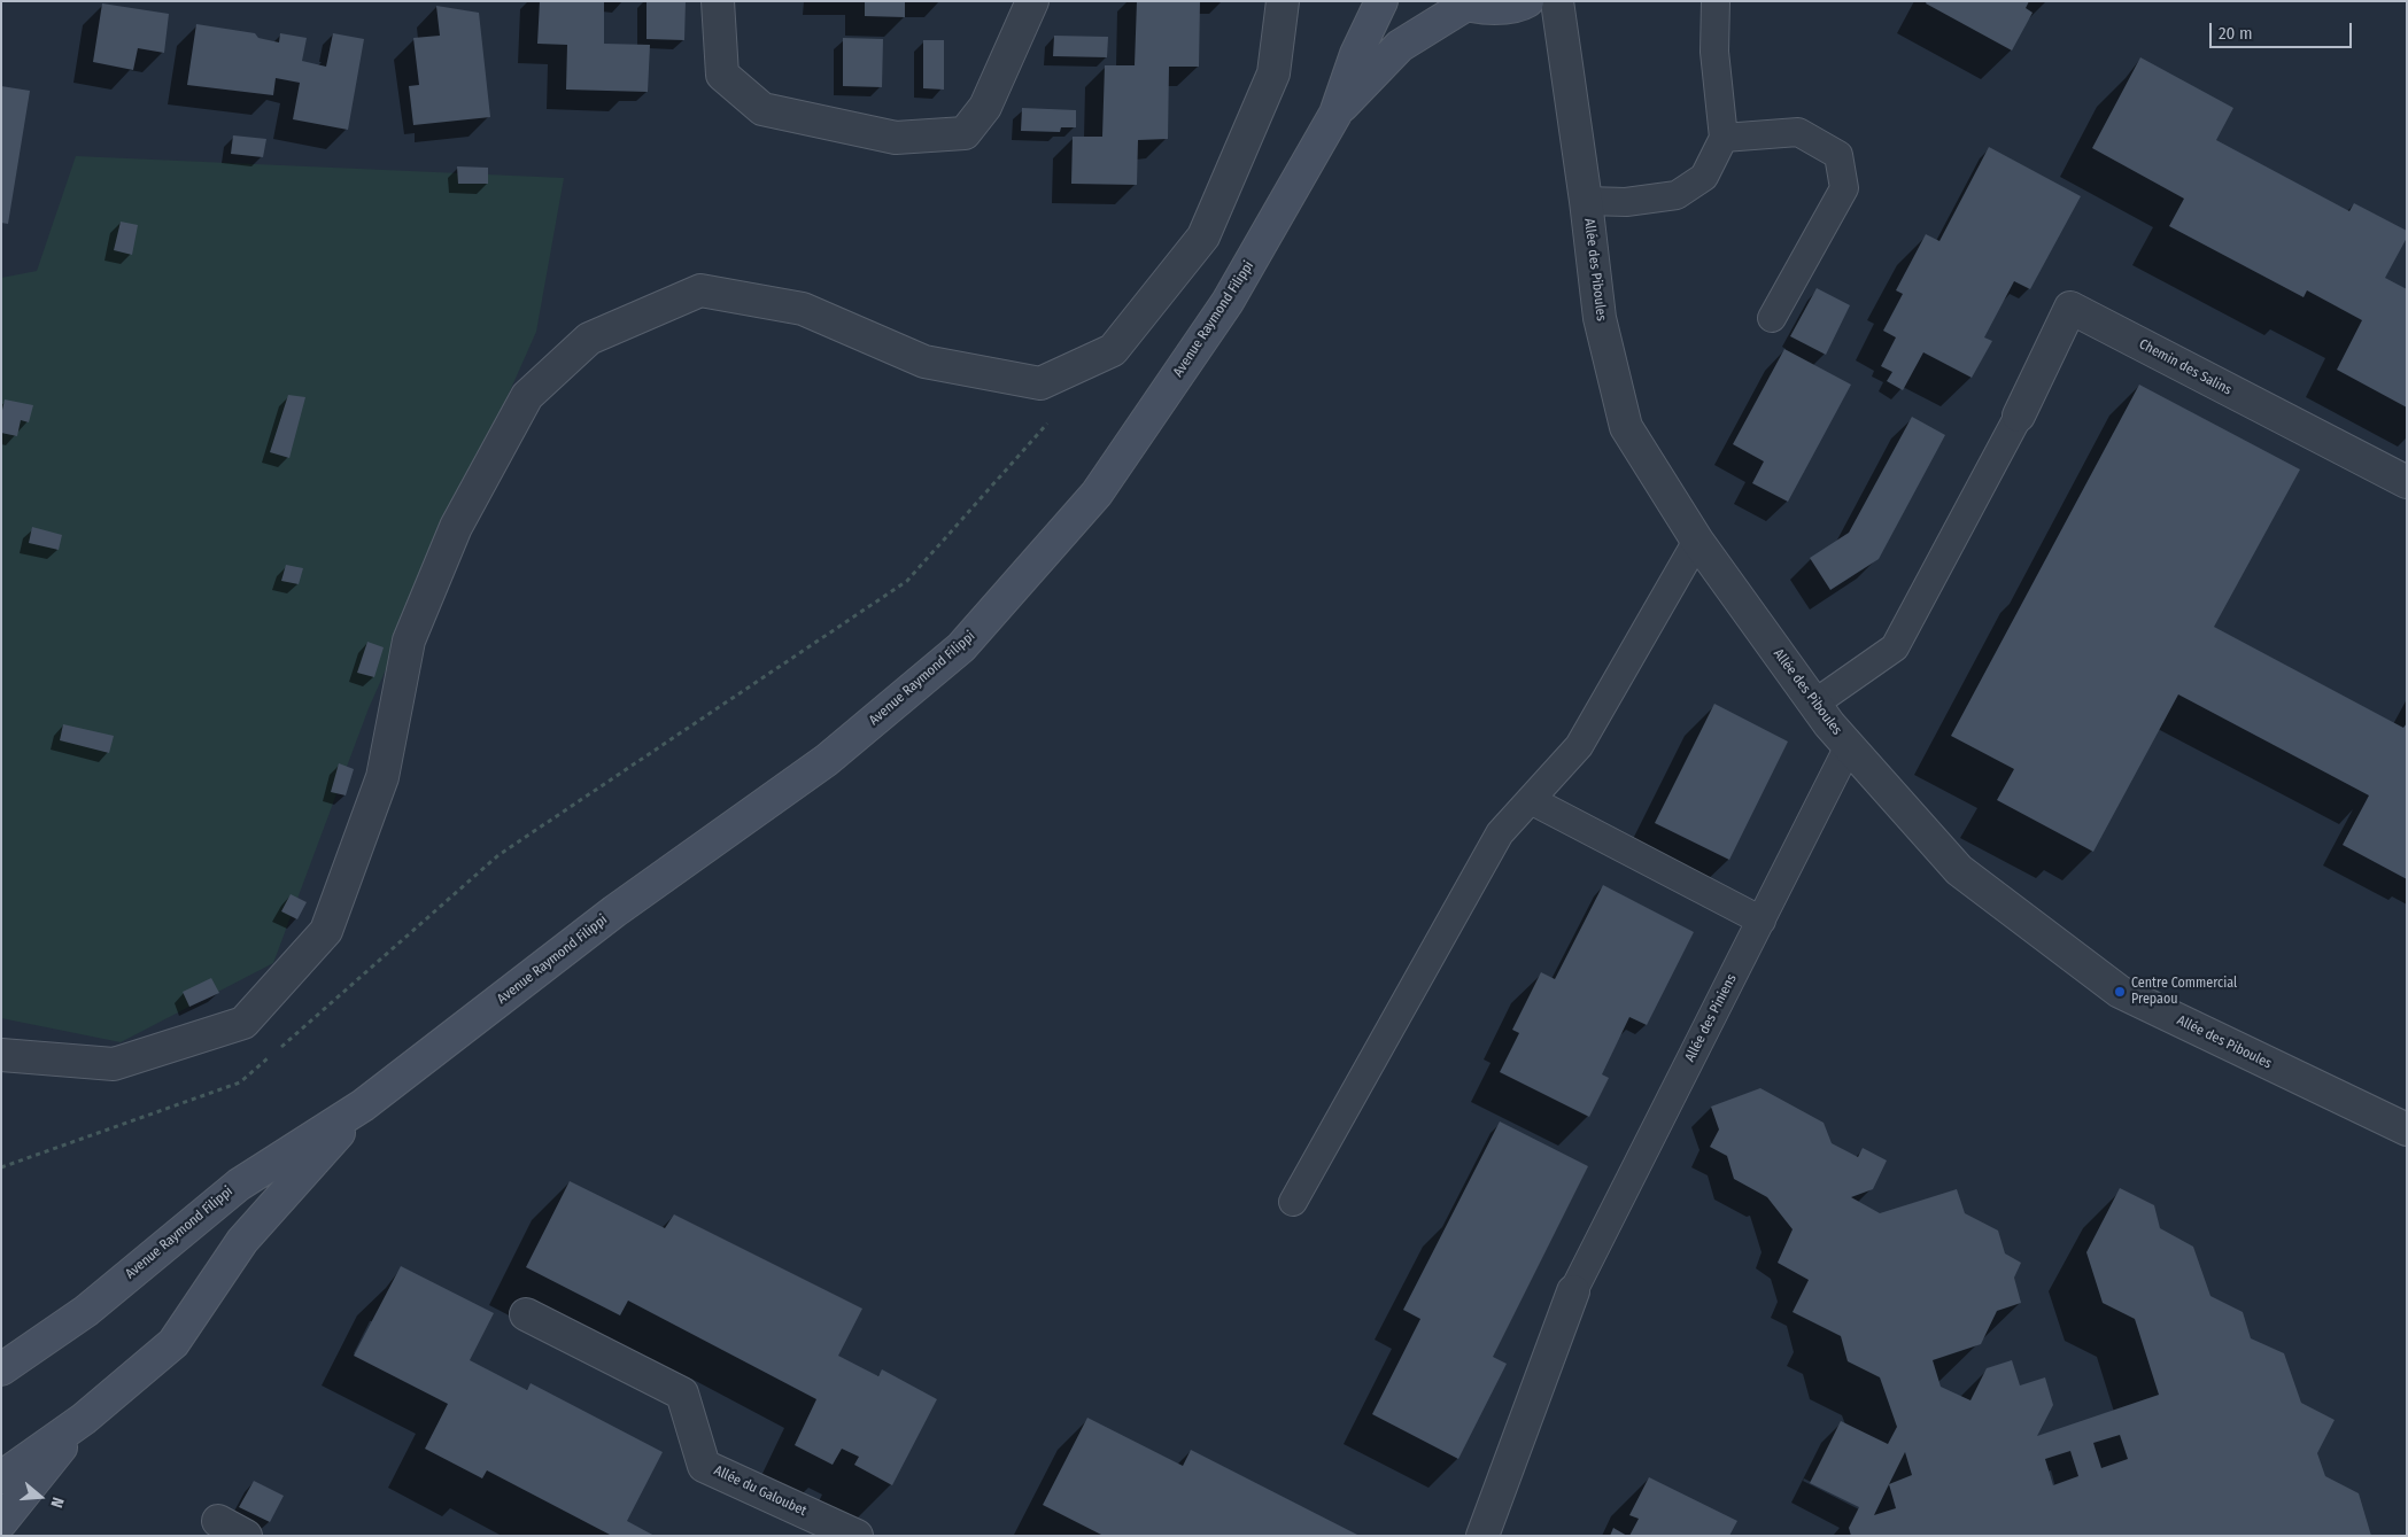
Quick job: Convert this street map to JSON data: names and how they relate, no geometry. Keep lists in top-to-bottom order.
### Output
{
  "streets": {
    "main road": ["Avenue Raymond Filippi"],
    "street": ["Allée des Piboules", "Chemin des Salins", "Allée du Galoubet"],
    "lane": ["Allée des Piniens"]
  },
  "crossings": [
    ["Allée des Piboules", "Allée des Piniens"]
  ],
  "places": ["Centre Commercial Prepaou"],
  "scale_bar": "20 m",
  "north": "right"
}
